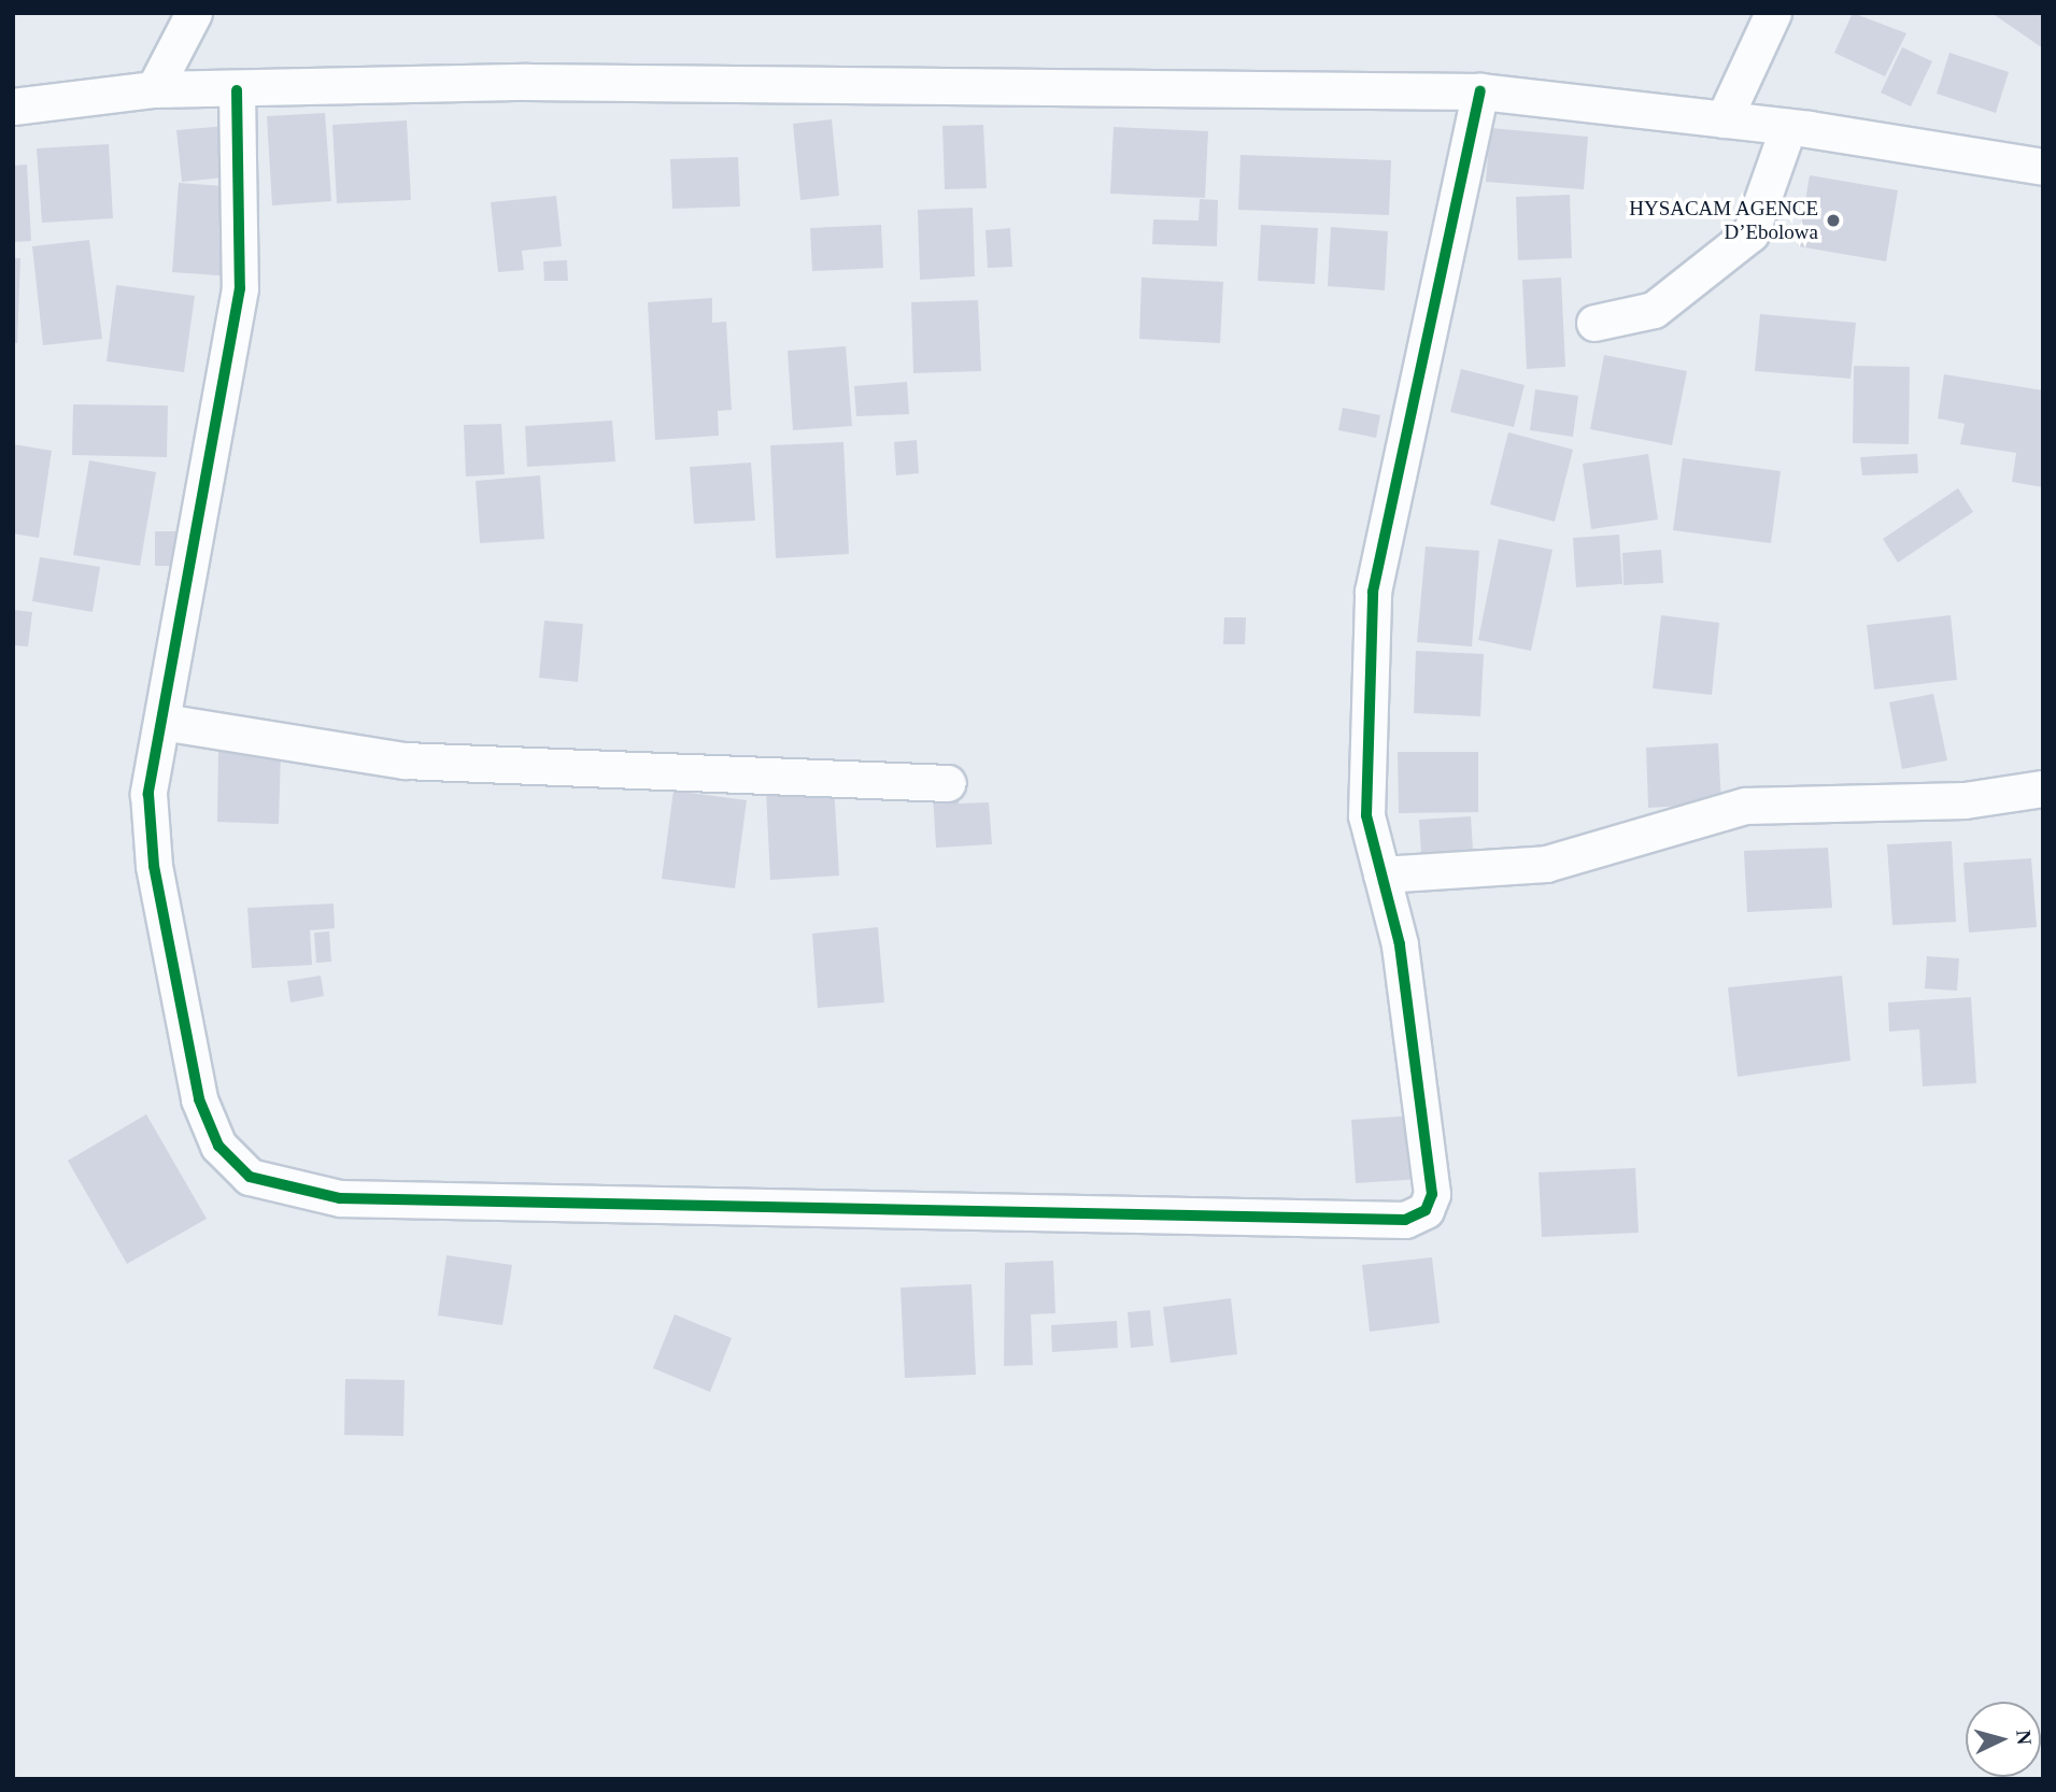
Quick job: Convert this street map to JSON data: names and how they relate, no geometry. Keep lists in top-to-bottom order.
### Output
{
  "places": ["HYSACAM AGENCE D’Ebolowa"],
  "north": "right"
}
